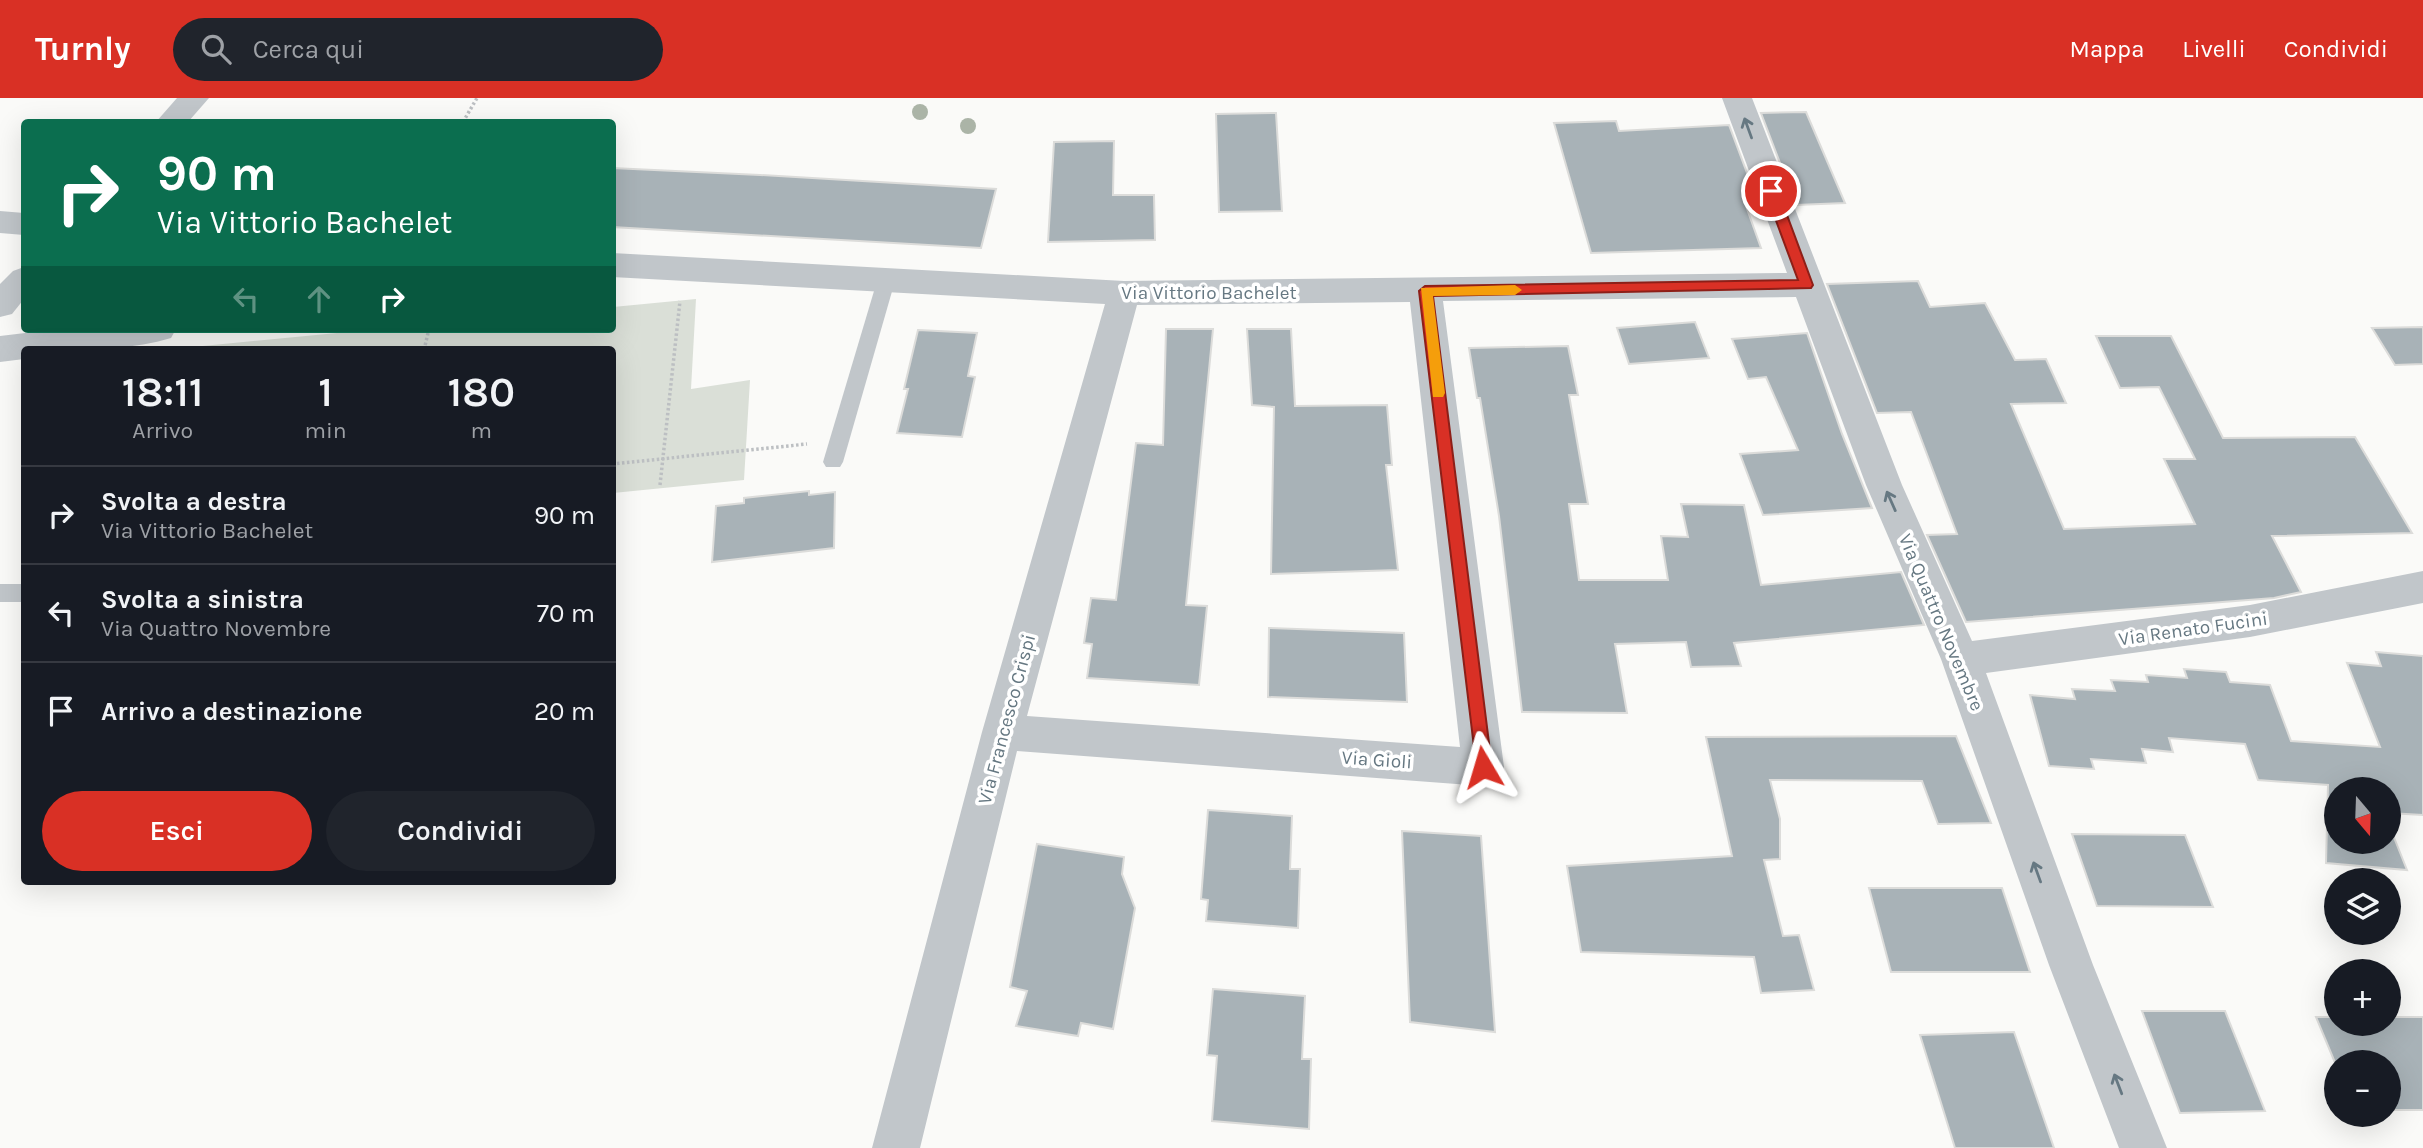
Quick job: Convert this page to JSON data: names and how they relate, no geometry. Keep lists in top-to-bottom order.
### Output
{
  "streets": {
    "street": [
      "Via Vittorio Bachelet",
      "Via Quattro Novembre",
      "Via Renato Fucini",
      "Via Francesco Crispi",
      "Via Gioli"
    ]
  },
  "crossings": [
    ["Via Vittorio Bachelet", "Via Quattro Novembre"],
    ["Via Vittorio Bachelet", "Via Francesco Crispi"],
    ["Via Vittorio Bachelet", "Via Gioli"],
    ["Via Quattro Novembre", "Via Renato Fucini"],
    ["Via Francesco Crispi", "Via Gioli"]
  ],
  "one_way": ["Via Quattro Novembre"],
  "north": "bottom",
  "page": {
    "header": "Turnly",
    "search": "Cerca qui",
    "nav": ["Mappa", "Livelli", "Condividi"],
    "turn": ["90 m", "Via Vittorio Bachelet"],
    "eta": [
      "18:11",
      "Arrivo",
      "1",
      "min",
      "180",
      "m"
    ],
    "list": [
      {
        "name": "Svolta a destra",
        "note": "Via Vittorio Bachelet",
        "value": "90 m"
      },
      {
        "name": "Svolta a sinistra",
        "note": "Via Quattro Novembre",
        "value": "70 m"
      },
      {
        "name": "Arrivo a destinazione",
        "value": "20 m"
      }
    ],
    "map_buttons": ["+", "−"],
    "buttons": ["Esci", "Condividi"]
  }
}
